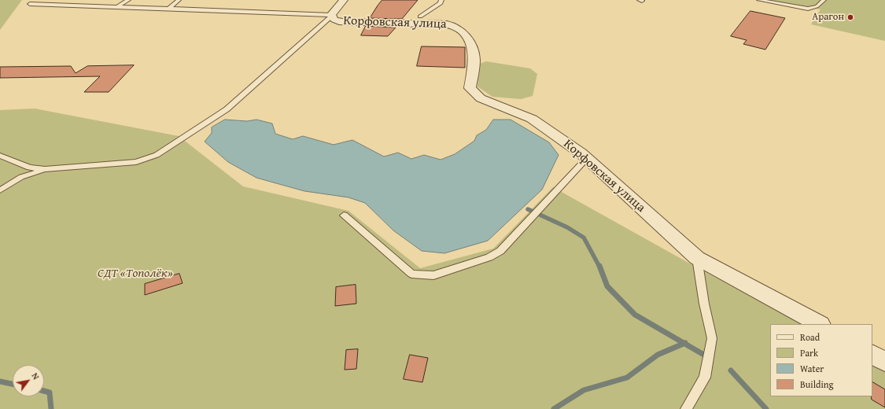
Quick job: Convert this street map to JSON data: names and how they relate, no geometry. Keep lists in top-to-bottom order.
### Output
{
  "streets": {
    "street": ["Корфовская улица"]
  },
  "parks": ["СДТ «Тополёк»"],
  "places": ["Арагон"],
  "legend": [
    "Road",
    "Park",
    "Water",
    "Building"
  ],
  "north": "top right"
}
